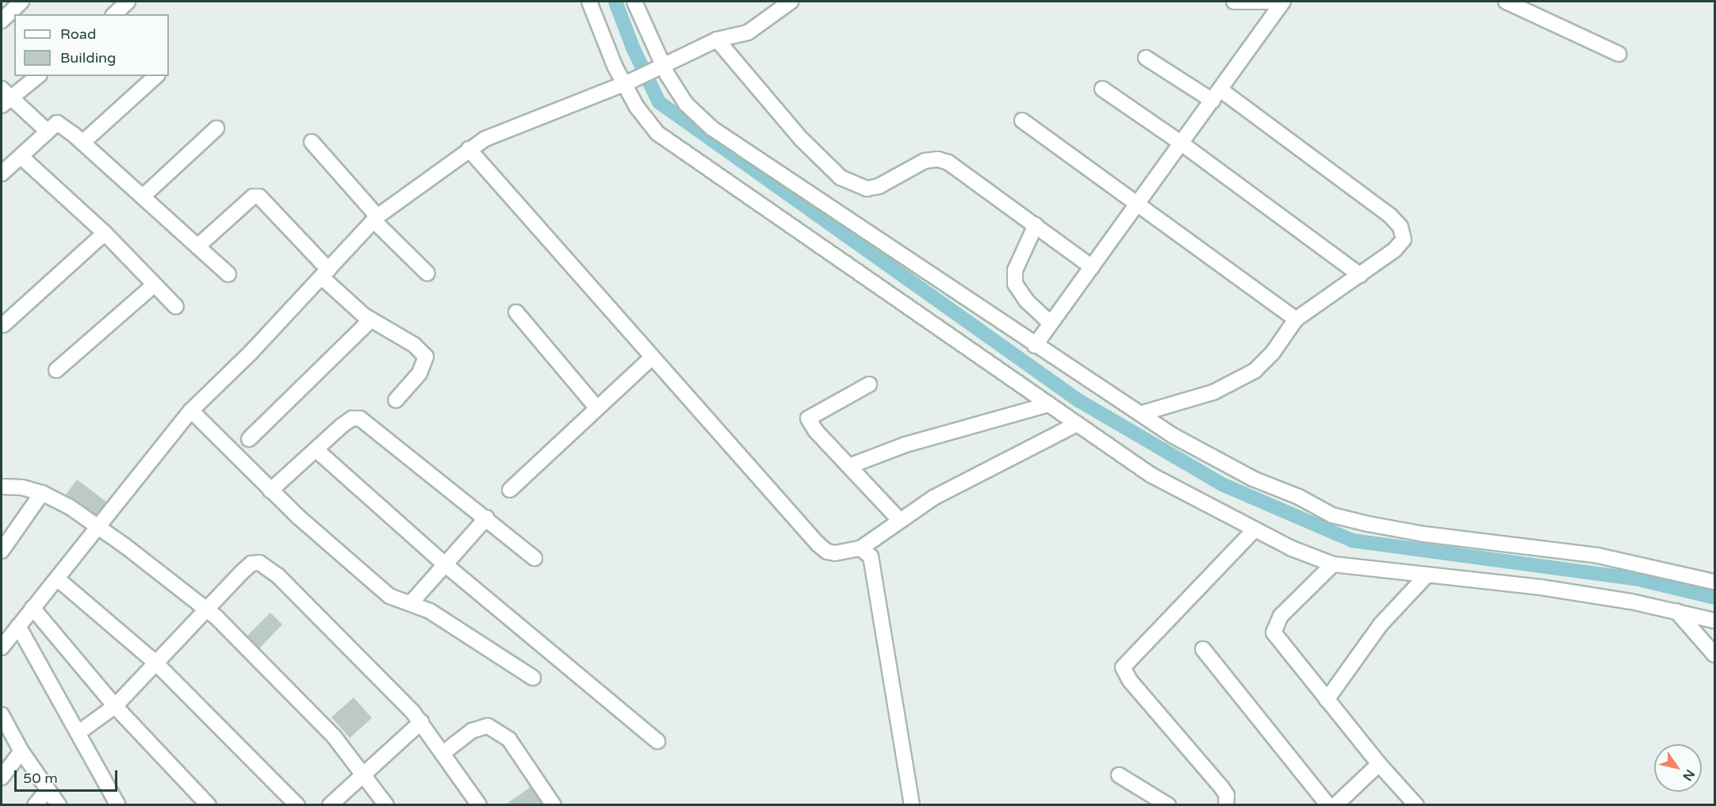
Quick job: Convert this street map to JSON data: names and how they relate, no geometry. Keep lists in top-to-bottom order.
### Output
{
  "legend": ["Road", "Building"],
  "scale_bar": "50 m",
  "north": "bottom right"
}
